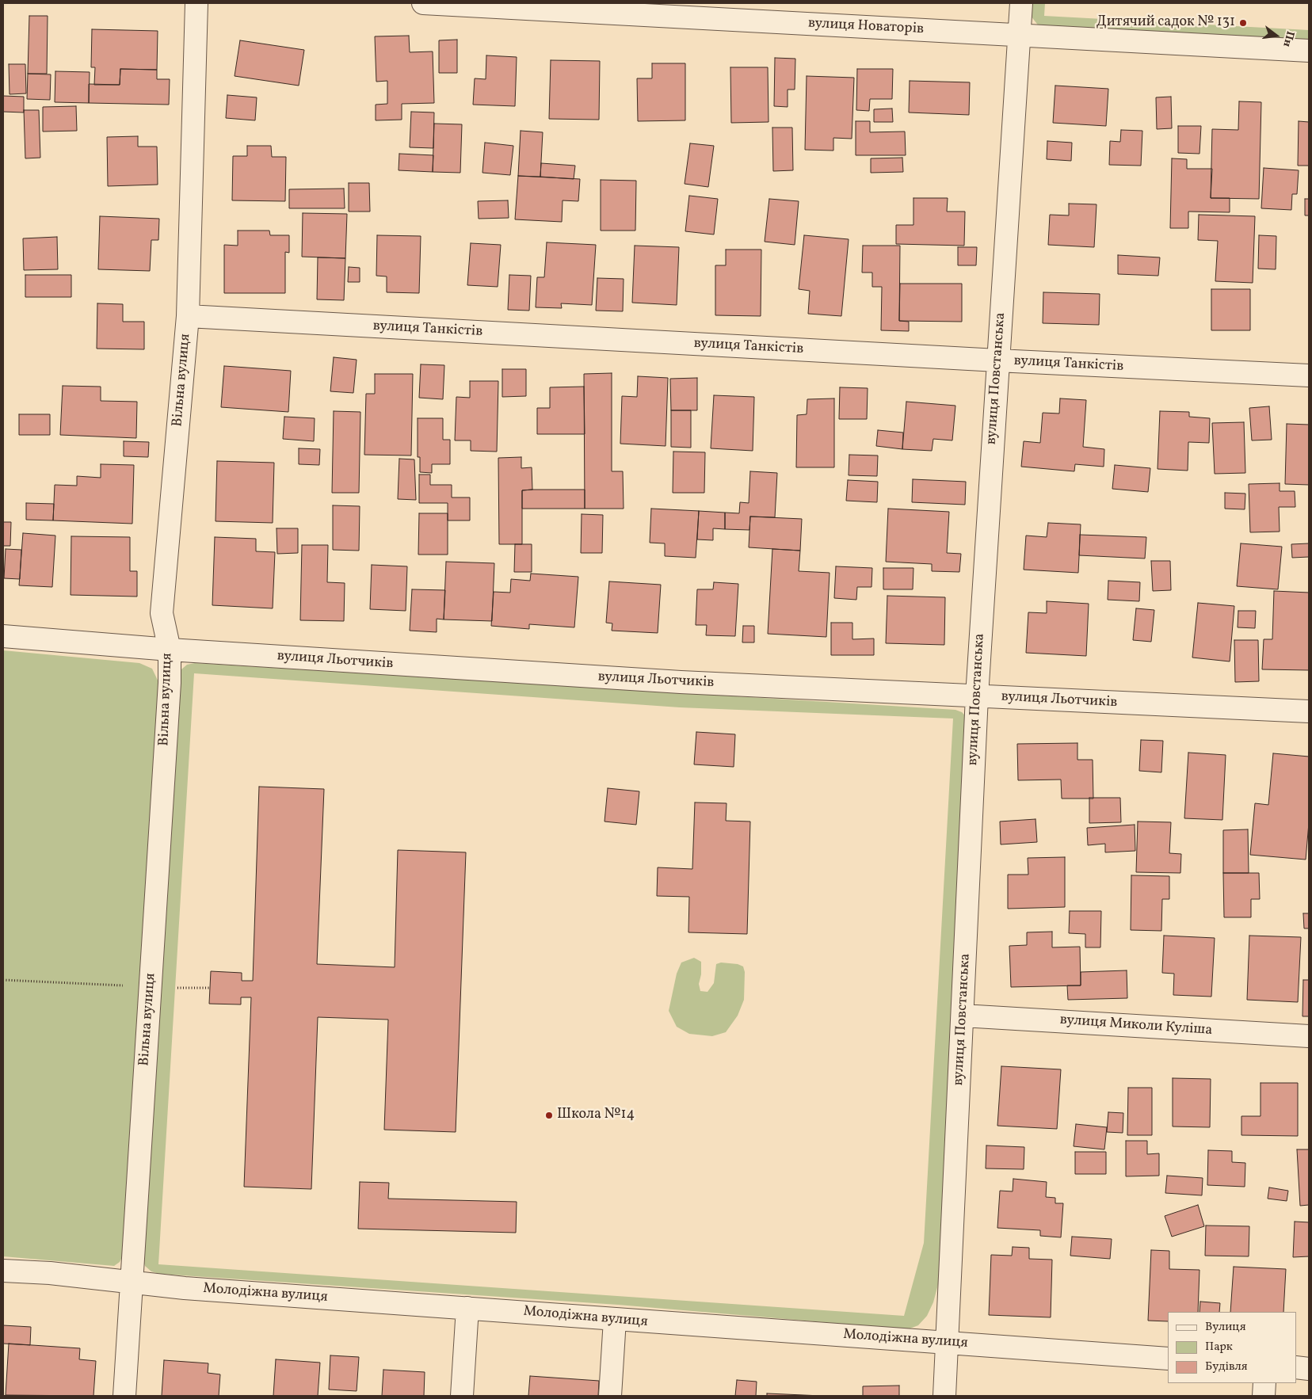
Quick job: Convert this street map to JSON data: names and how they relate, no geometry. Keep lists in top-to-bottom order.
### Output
{
  "streets": {
    "street": [
      "вулиця Новаторів",
      "вулиця Танкістів",
      "вулиця Повстанська",
      "Вільна вулиця",
      "вулиця Льотчиків",
      "вулиця Миколи Куліша",
      "Молодіжна вулиця"
    ]
  },
  "crossings": [
    ["вулиця Новаторів", "вулиця Повстанська"],
    ["вулиця Танкістів", "вулиця Повстанська"],
    ["вулиця Танкістів", "Вільна вулиця"],
    ["вулиця Повстанська", "вулиця Льотчиків"],
    ["вулиця Повстанська", "вулиця Миколи Куліша"],
    ["вулиця Повстанська", "Молодіжна вулиця"],
    ["Вільна вулиця", "вулиця Льотчиків"],
    ["Вільна вулиця", "Молодіжна вулиця"]
  ],
  "places": ["Дитячий садок № 131", "Школа №14"],
  "legend": ["Вулиця", "Парк", "Будівля"],
  "north": "right"
}
